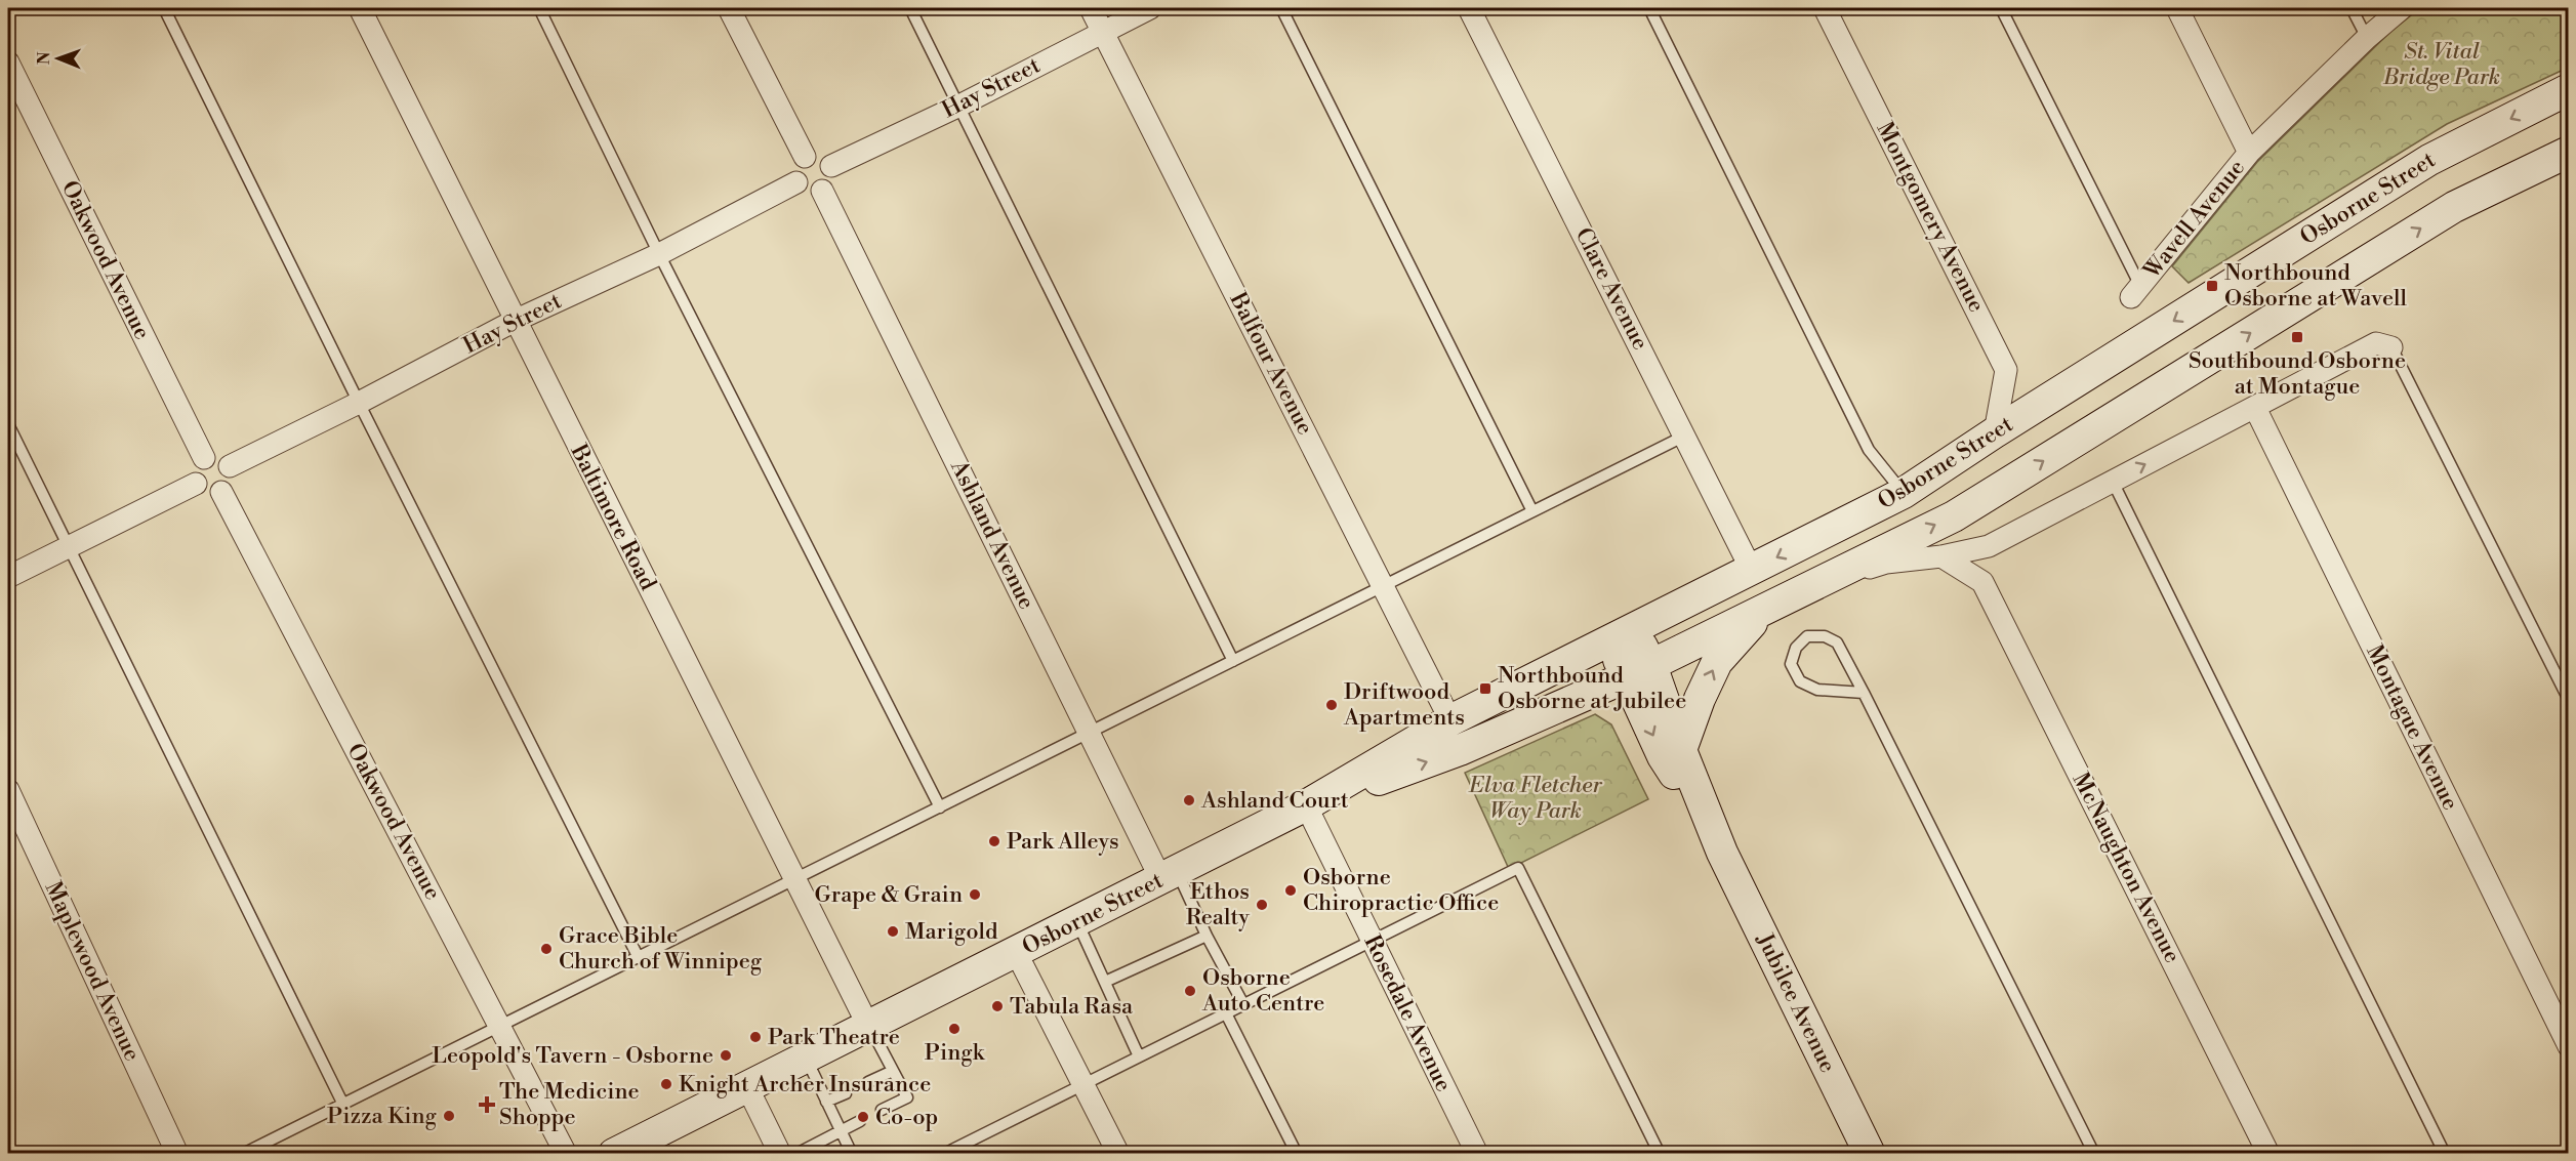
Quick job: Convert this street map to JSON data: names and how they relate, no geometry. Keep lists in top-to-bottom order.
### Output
{
  "streets": {
    "main road": ["Osborne Street", "Jubilee Avenue"],
    "street": [
      "Hay Street",
      "Montgomery Avenue",
      "Wavell Avenue",
      "Oakwood Avenue",
      "Clare Avenue",
      "Balfour Avenue",
      "Baltimore Road",
      "Ashland Avenue",
      "Montague Avenue",
      "McNaughton Avenue",
      "Maplewood Avenue",
      "Rosedale Avenue"
    ]
  },
  "crossings": [
    ["Hay Street", "Oakwood Avenue"],
    ["Hay Street", "Balfour Avenue"],
    ["Hay Street", "Baltimore Road"],
    ["Hay Street", "Ashland Avenue"],
    ["Osborne Street", "Montgomery Avenue"],
    ["Osborne Street", "Clare Avenue"],
    ["Osborne Street", "Balfour Avenue"],
    ["Osborne Street", "Baltimore Road"],
    ["Osborne Street", "Ashland Avenue"],
    ["Osborne Street", "Montague Avenue"],
    ["Osborne Street", "Jubilee Avenue"],
    ["Osborne Street", "Rosedale Avenue"]
  ],
  "parks": ["St. Vital Bridge Park", "Elva Fletcher Way Park"],
  "places": {
    "transit": ["Northbound Osborne at Wavell", "Southbound Osborne at Montague", "Northbound Osborne at Jubilee"],
    "other": [
      "Driftwood Apartments",
      "Ashland Court",
      "Park Alleys",
      "Osborne Chiropractic Office",
      "Grape & Grain",
      "Ethos Realty",
      "Marigold",
      "Grace Bible Church of Winnipeg",
      "Osborne Auto Centre",
      "Tabula Rasa",
      "Pingk",
      "Park Theatre",
      "Leopold's Tavern - Osborne",
      "Knight Archer Insurance",
      "Pizza King",
      "Co-op"
    ],
    "health": ["The Medicine Shoppe"]
  },
  "north": "left"
}
